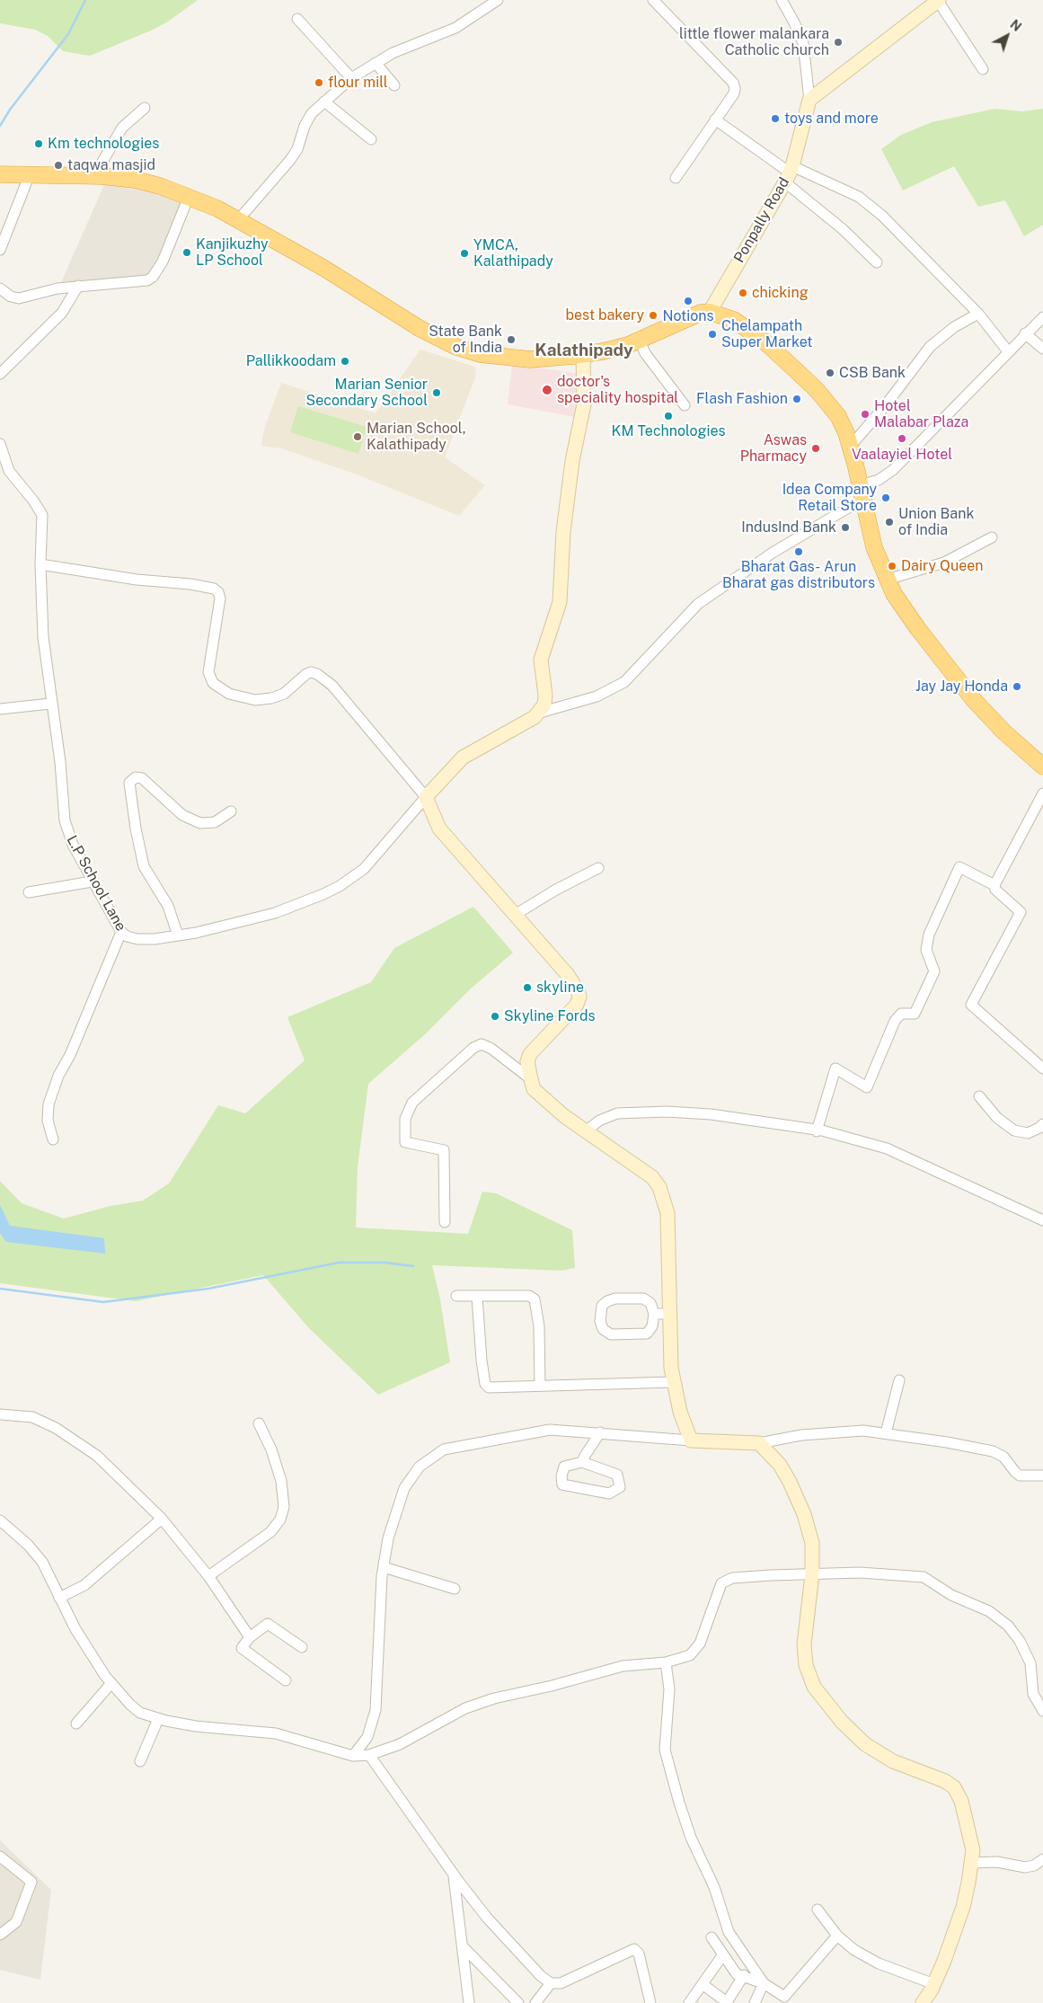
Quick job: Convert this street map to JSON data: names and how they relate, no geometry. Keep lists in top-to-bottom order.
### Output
{
  "streets": {
    "main road": ["Ponpally Road"],
    "street": ["L.P School Lane"]
  },
  "districts": ["Kalathipady"],
  "places": [
    "little flower malankara Catholic church",
    "flour mill",
    "toys and more",
    "Km technologies",
    "taqwa masjid",
    "Kanjikuzhy LP School",
    "YMCA, Kalathipady",
    "chicking",
    "Notions",
    "best bakery",
    "Chelampath Super Market",
    "State Bank of India",
    "Pallikkoodam",
    "CSB Bank",
    "doctor's speciality hospital",
    "Marian Senior Secondary School",
    "Flash Fashion",
    "Hotel Malabar Plaza",
    "KM Technologies",
    "Marian School, Kalathipady",
    "Vaalayiel Hotel",
    "Aswas Pharmacy",
    "Idea Company Retail Store",
    "Union Bank of India",
    "IndusInd Bank",
    "Bharat Gas- Arun Bharat gas distributors",
    "Dairy Queen",
    "Jay Jay Honda",
    "skyline",
    "Skyline Fords"
  ],
  "north": "top right"
}
